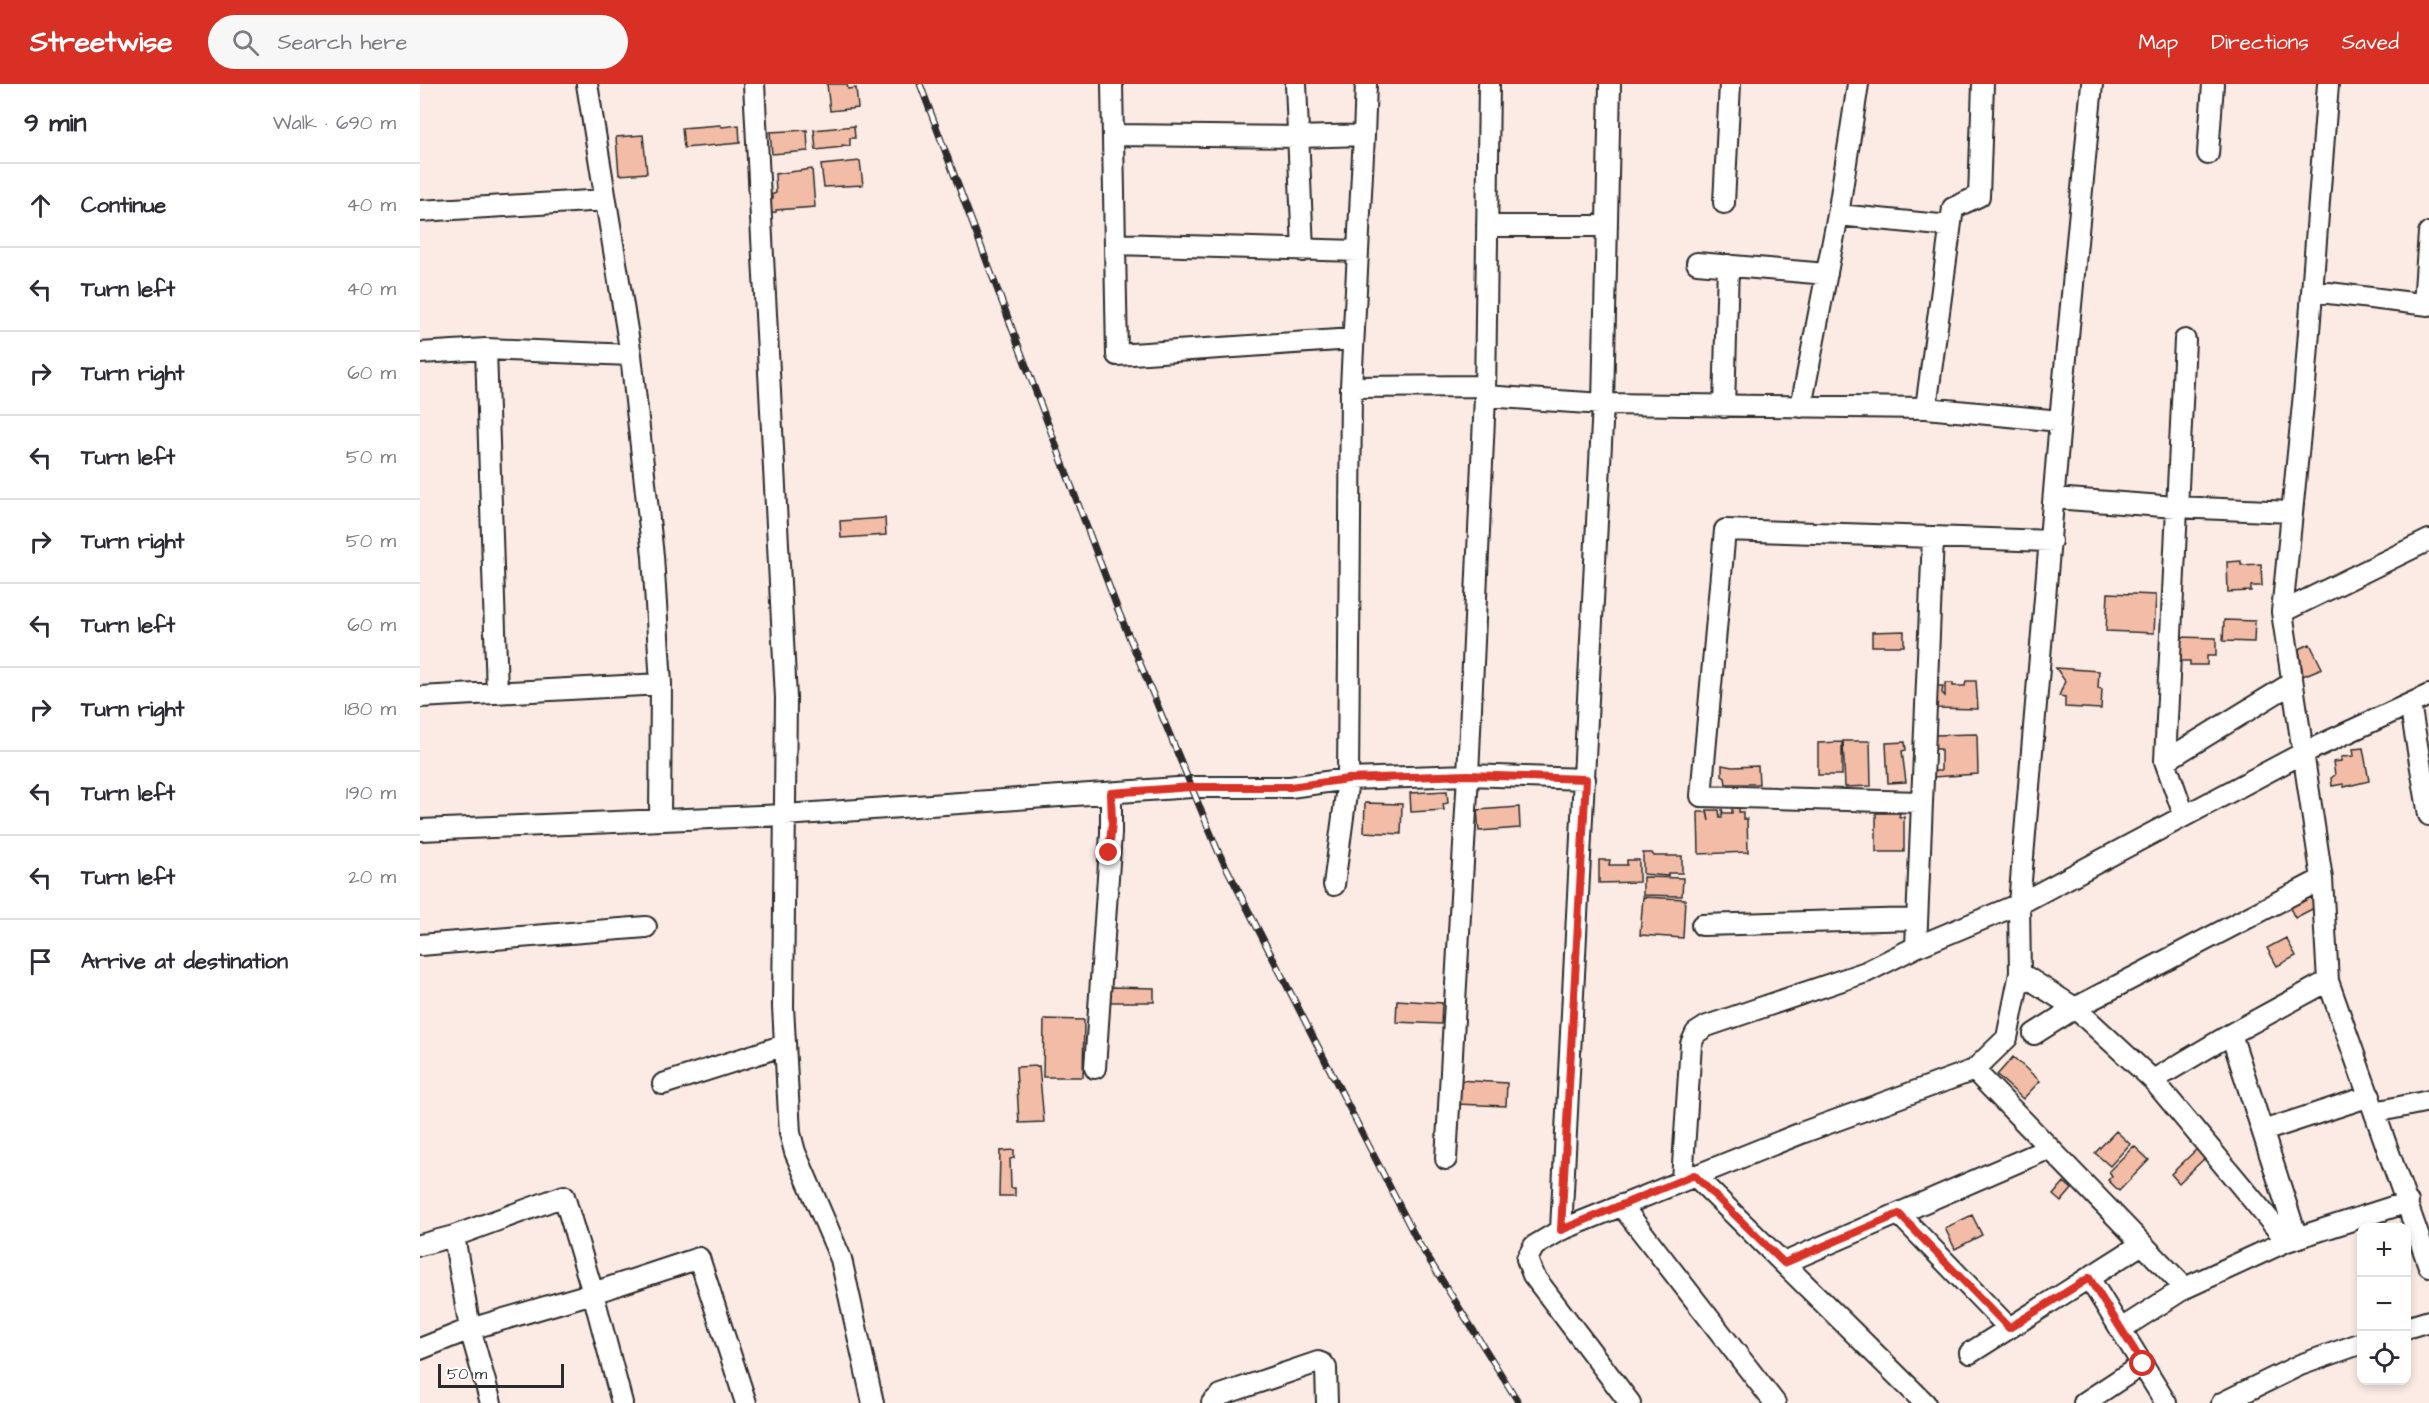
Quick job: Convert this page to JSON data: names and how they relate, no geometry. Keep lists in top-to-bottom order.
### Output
{
  "scale_bar": "50 m",
  "page": {
    "header": "Streetwise",
    "search": "Search here",
    "nav": ["Map", "Directions", "Saved"],
    "heading": ["9 min", "Walk · 690 m"],
    "list": [
      ["Continue", "40 m"],
      ["Turn left", "40 m"],
      ["Turn right", "60 m"],
      ["Turn left", "50 m"],
      ["Turn right", "50 m"],
      ["Turn left", "60 m"],
      ["Turn right", "180 m"],
      ["Turn left", "190 m"],
      ["Turn left", "20 m"],
      "Arrive at destination"
    ],
    "map_buttons": ["+", "−"],
    "scale": "50 m"
  }
}
